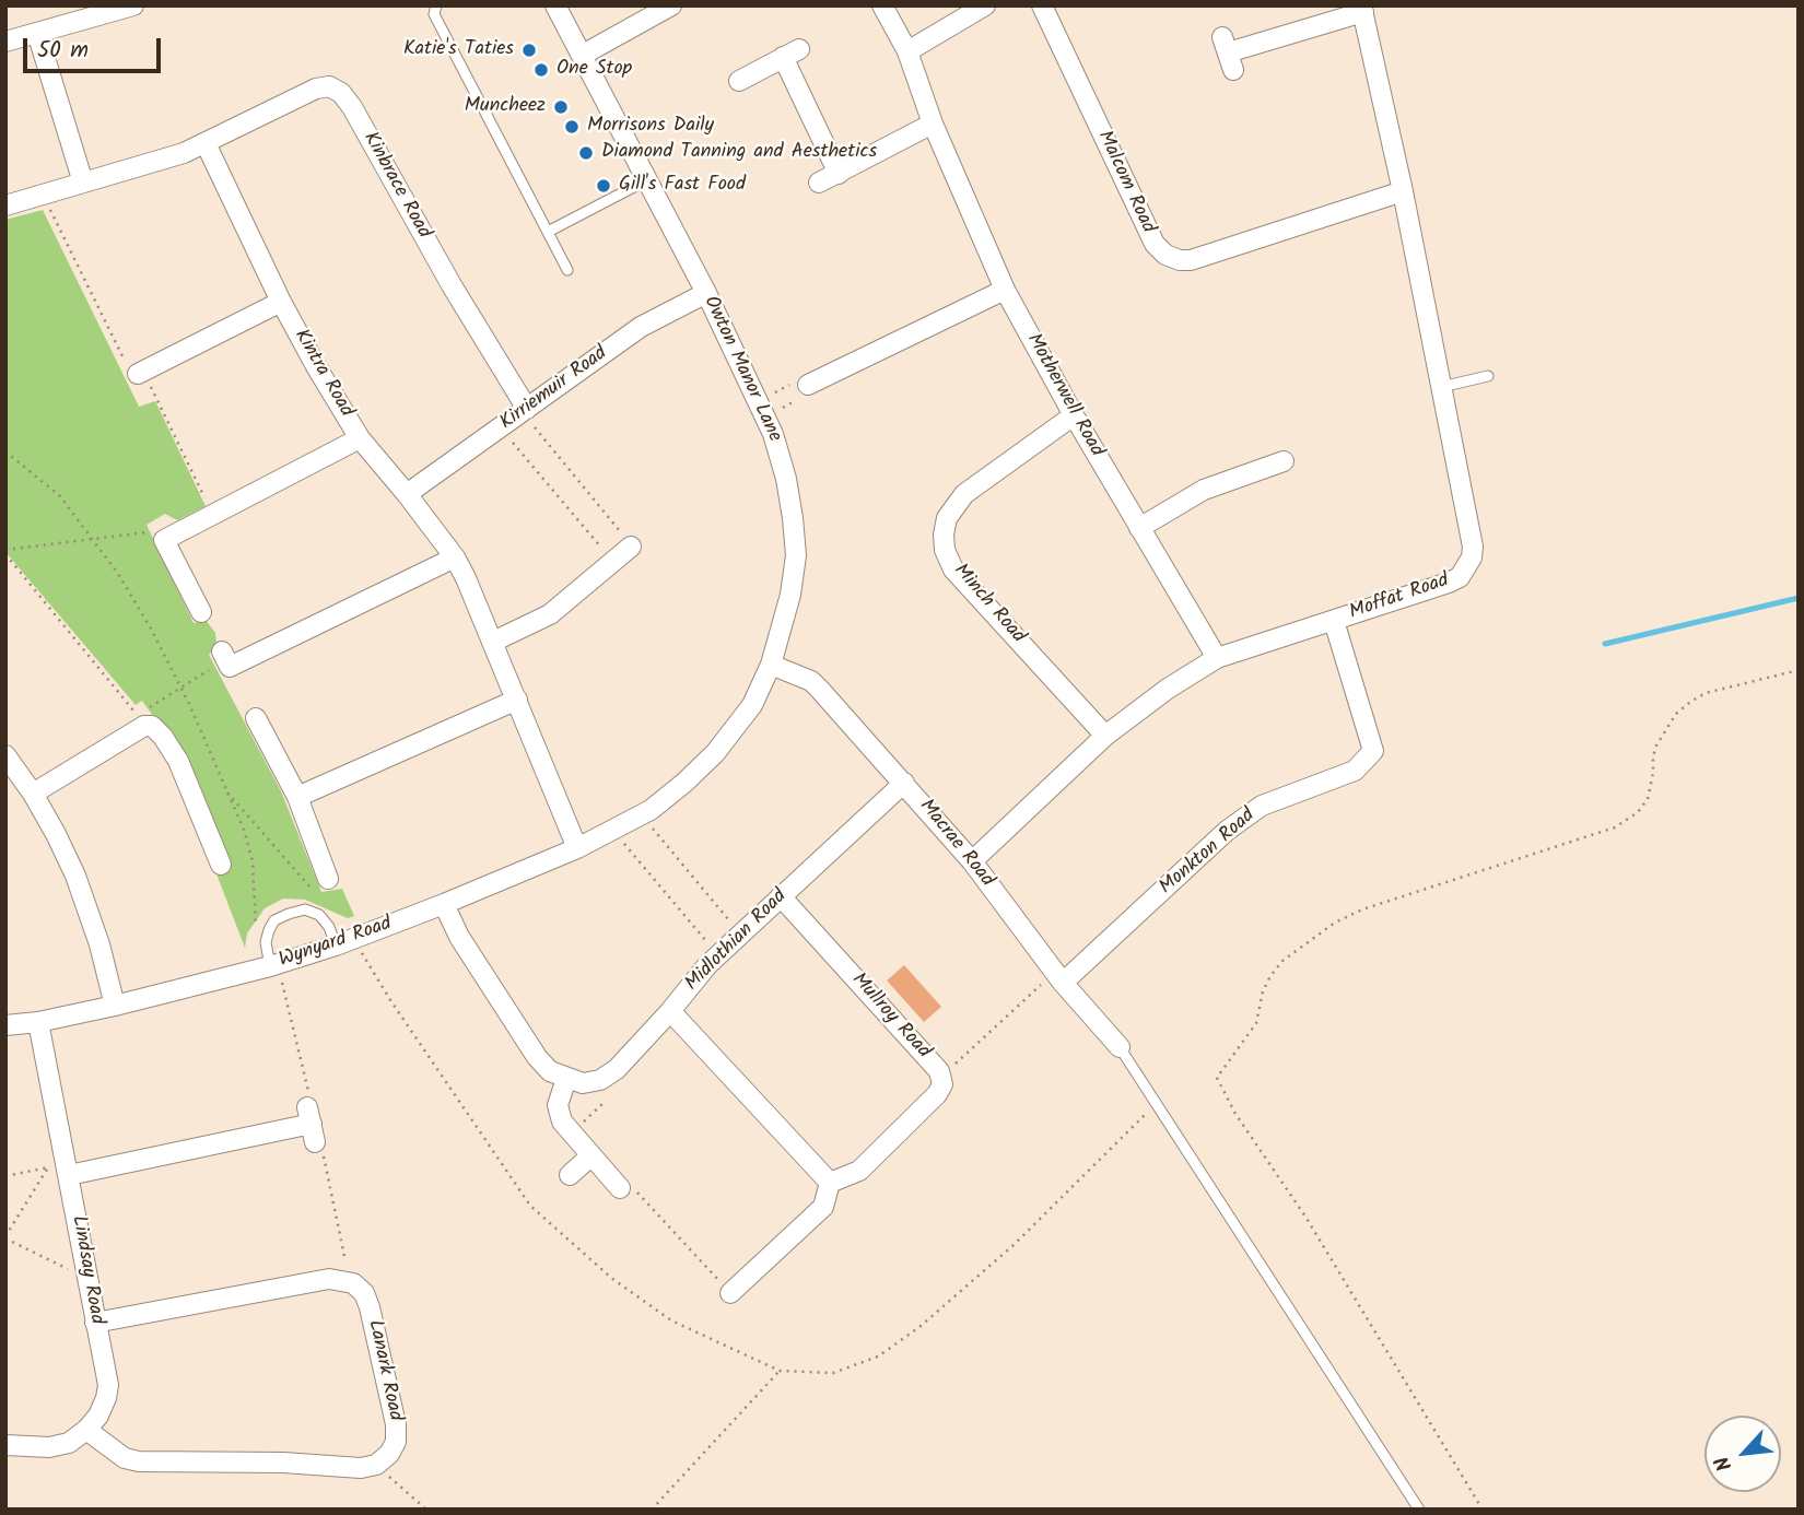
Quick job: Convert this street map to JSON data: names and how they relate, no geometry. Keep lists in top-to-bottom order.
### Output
{
  "streets": {
    "street": [
      "Malcom Road",
      "Kinbrace Road",
      "Owton Manor Lane",
      "Kintra Road",
      "Kirriemuir Road",
      "Motherwell Road",
      "Moffat Road",
      "Minch Road",
      "Macrae Road",
      "Monkton Road",
      "Midlothian Road",
      "Wynyard Road",
      "Mullroy Road",
      "Lindsay Road",
      "Lanark Road"
    ]
  },
  "crossings": [
    ["Malcom Road", "Moffat Road"],
    ["Kinbrace Road", "Kintra Road"],
    ["Kinbrace Road", "Kirriemuir Road"],
    ["Owton Manor Lane", "Kirriemuir Road"],
    ["Owton Manor Lane", "Macrae Road"],
    ["Owton Manor Lane", "Wynyard Road"],
    ["Kintra Road", "Kirriemuir Road"],
    ["Kintra Road", "Wynyard Road"],
    ["Motherwell Road", "Moffat Road"],
    ["Motherwell Road", "Minch Road"],
    ["Moffat Road", "Minch Road"],
    ["Moffat Road", "Macrae Road"],
    ["Moffat Road", "Monkton Road"],
    ["Macrae Road", "Monkton Road"],
    ["Macrae Road", "Midlothian Road"],
    ["Midlothian Road", "Mullroy Road"],
    ["Wynyard Road", "Lindsay Road"]
  ],
  "places": [
    "Katie's Taties",
    "One Stop",
    "Muncheez",
    "Morrisons Daily",
    "Diamond Tanning and Aesthetics",
    "Gill's Fast Food"
  ],
  "scale_bar": "50 m",
  "north": "bottom left"
}
